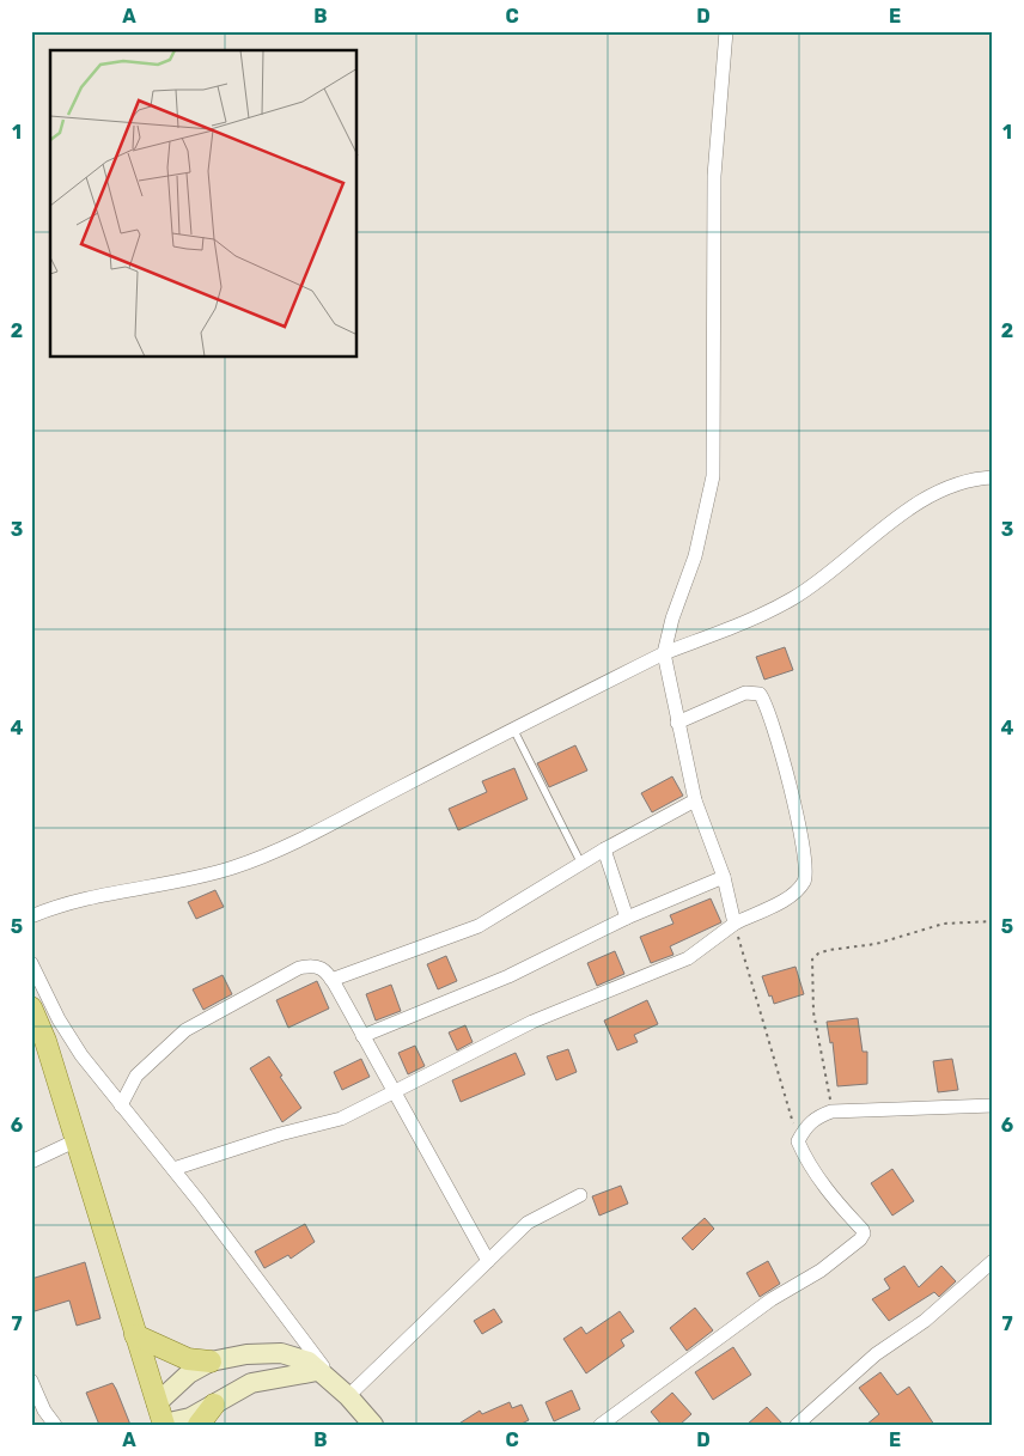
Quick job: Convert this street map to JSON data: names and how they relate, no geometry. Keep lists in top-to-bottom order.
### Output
{
  "grid": {
    "columns": [
      "A",
      "B",
      "C",
      "D",
      "E"
    ],
    "rows": [
      "1",
      "2",
      "3",
      "4",
      "5",
      "6",
      "7"
    ]
  }
}
